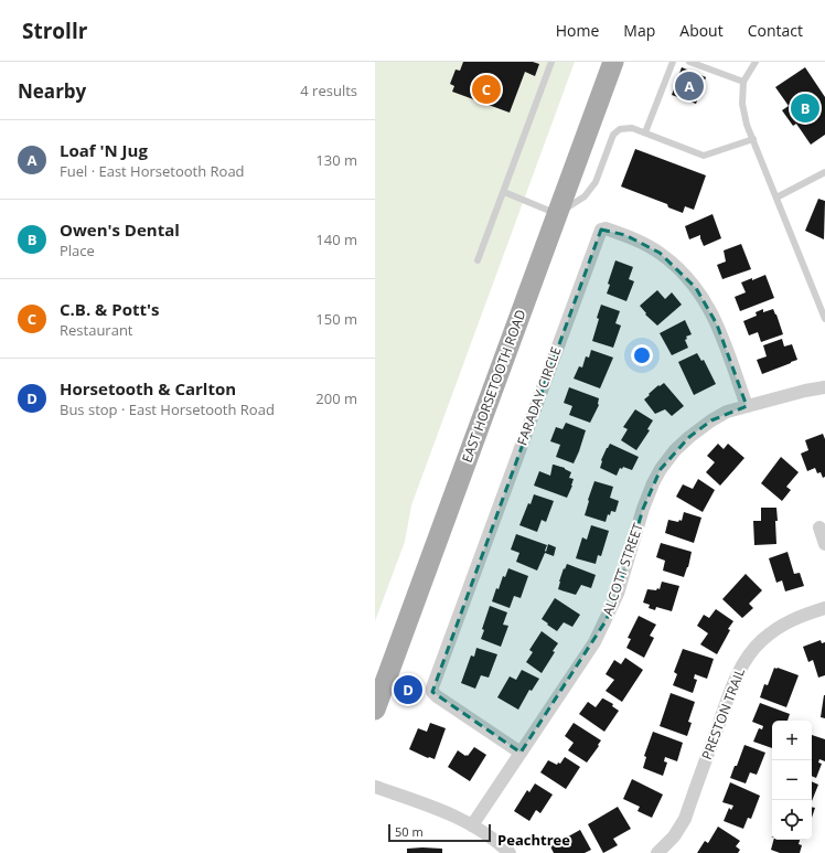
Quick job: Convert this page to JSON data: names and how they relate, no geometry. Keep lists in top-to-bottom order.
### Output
{
  "streets": {
    "main road": ["EAST HORSETOOTH ROAD"],
    "street": ["FARADAY CIRCLE", "ALCOTT STREET", "PRESTON TRAIL"]
  },
  "crossings": [
    ["FARADAY CIRCLE", "ALCOTT STREET"]
  ],
  "districts": ["Peachtree"],
  "scale_bar": "50 m",
  "page": {
    "header": "Strollr",
    "nav": [
      "Home",
      "Map",
      "About",
      "Contact"
    ],
    "heading": ["Nearby", "4 results"],
    "pins": [
      "A",
      "C",
      "B",
      "D"
    ],
    "list": [
      {
        "mark": "A",
        "name": "Loaf 'N Jug",
        "note": "Fuel · East Horsetooth Road",
        "value": "130 m"
      },
      {
        "mark": "B",
        "name": "Owen's Dental",
        "note": "Place",
        "value": "140 m"
      },
      {
        "mark": "C",
        "name": "C.B. & Pott's",
        "note": "Restaurant",
        "value": "150 m"
      },
      {
        "mark": "D",
        "name": "Horsetooth & Carlton",
        "note": "Bus stop · East Horsetooth Road",
        "value": "200 m"
      }
    ],
    "map_buttons": ["+", "−"],
    "scale": "50 m"
  }
}
